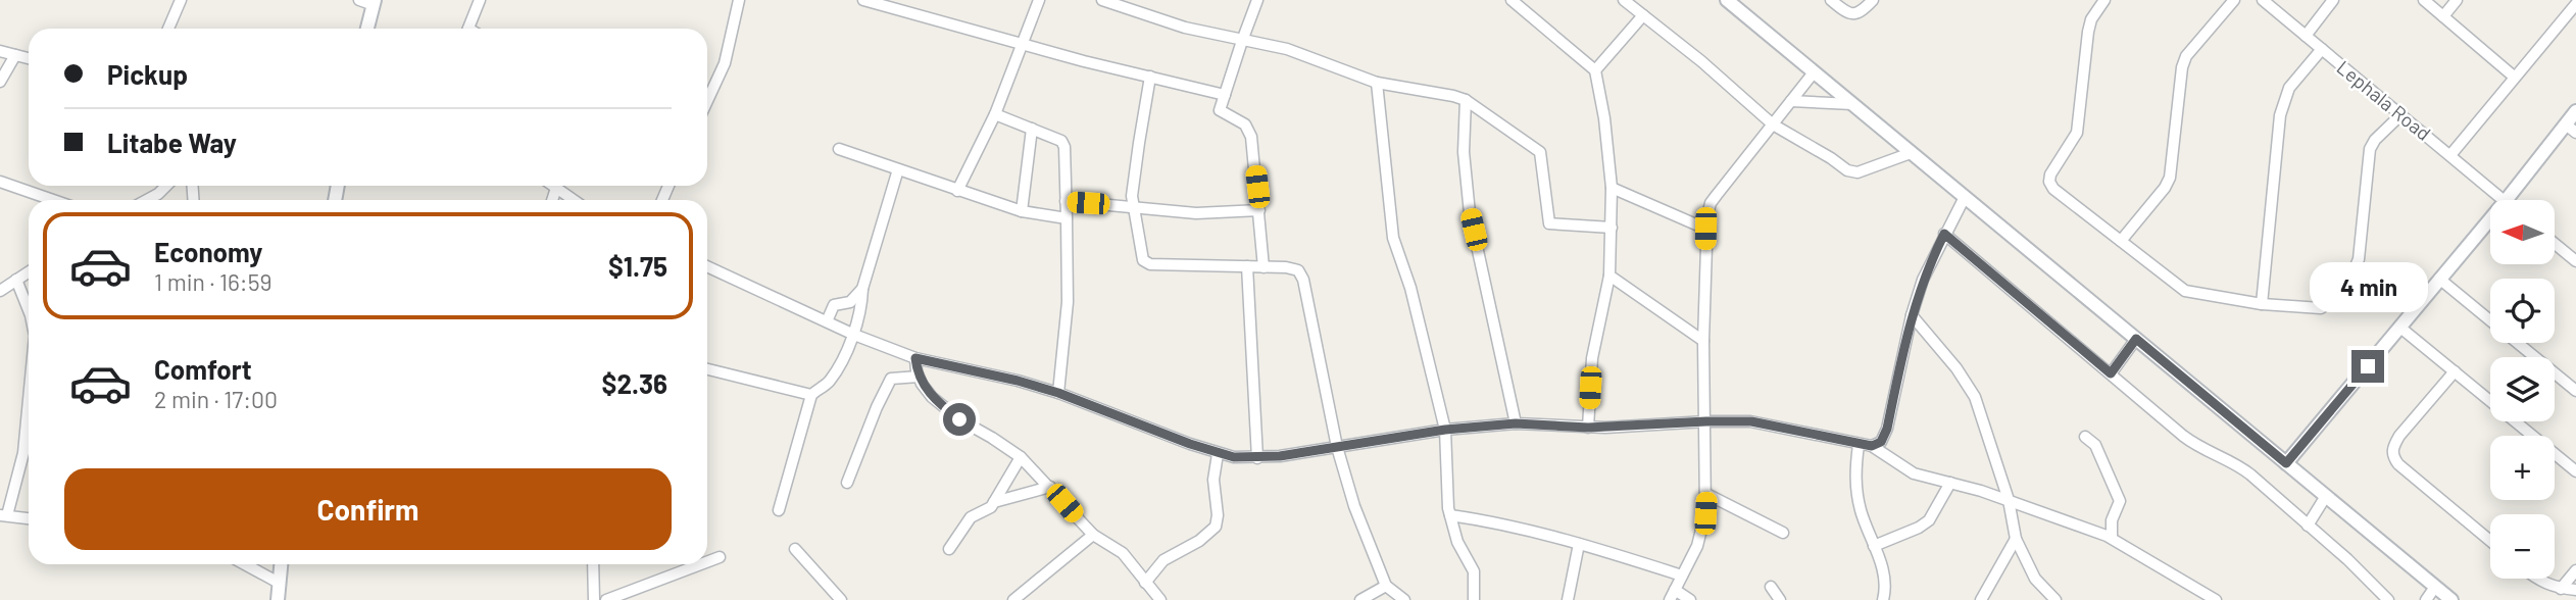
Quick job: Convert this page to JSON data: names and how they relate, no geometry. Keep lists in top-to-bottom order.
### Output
{
  "streets": {
    "street": ["Lephala Road"]
  },
  "north": "left",
  "page": {
    "banner": ["Pickup", "Litabe Way"],
    "map_buttons": ["+", "−"],
    "list": [
      {
        "name": "Economy",
        "note": "1 min · 16:59",
        "value": "$1.75"
      },
      {
        "name": "Comfort",
        "note": "2 min · 17:00",
        "value": "$2.36"
      }
    ],
    "bubble": "4 min",
    "buttons": "Confirm"
  }
}
